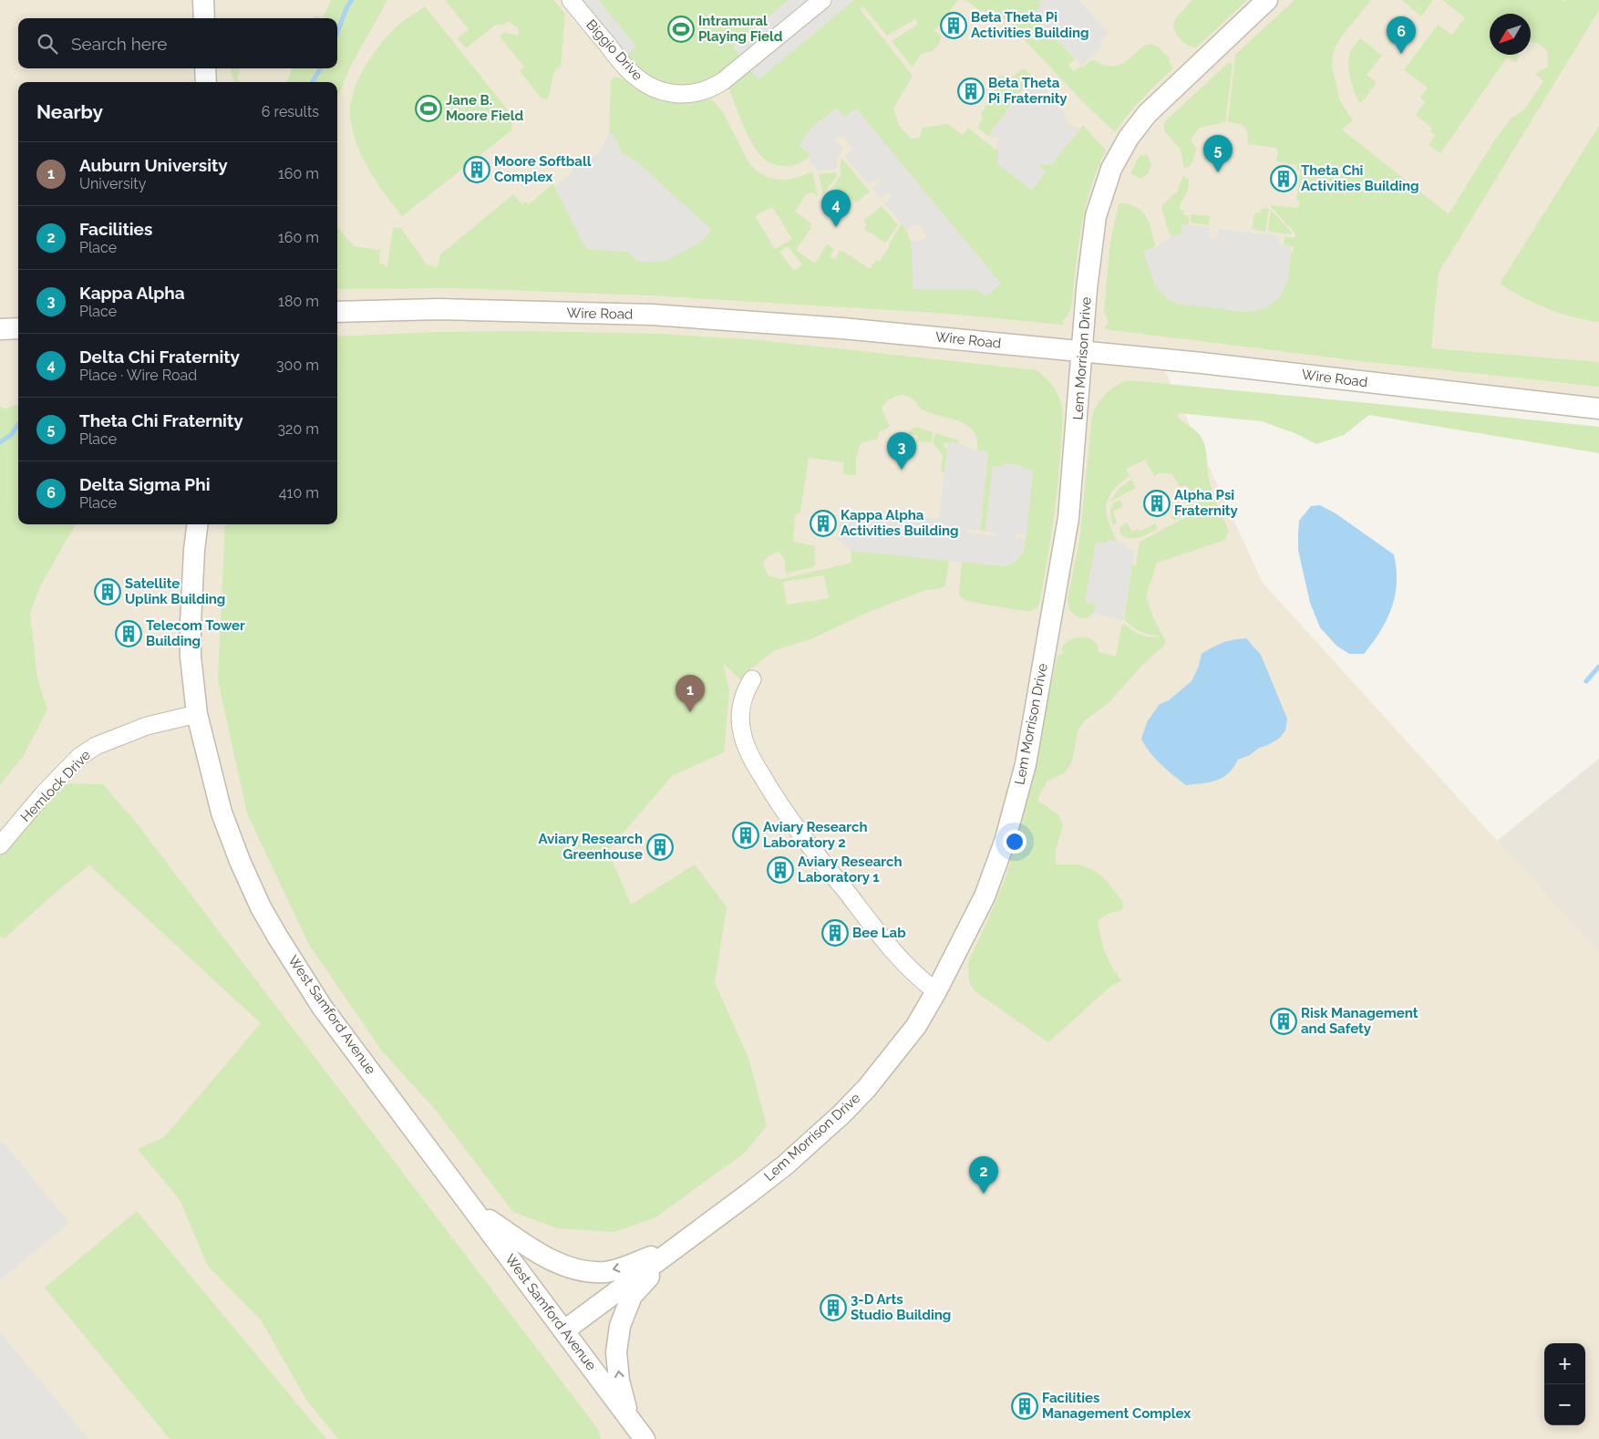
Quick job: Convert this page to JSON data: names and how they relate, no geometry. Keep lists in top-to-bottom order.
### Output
{
  "streets": {
    "street": [
      "Biggio Drive",
      "Wire Road",
      "Lem Morrison Drive",
      "Hemlock Drive",
      "West Samford Avenue"
    ]
  },
  "crossings": [
    ["Wire Road", "Lem Morrison Drive"],
    ["Lem Morrison Drive", "West Samford Avenue"],
    ["Hemlock Drive", "West Samford Avenue"]
  ],
  "places": {
    "building": [
      "Beta Theta Pi Activities Building",
      "Beta Theta Pi Fraternity",
      "Moore Softball Complex",
      "Theta Chi Activities Building",
      "Alpha Psi Fraternity",
      "Kappa Alpha Activities Building",
      "Satellite Uplink Building",
      "Telecom Tower Building",
      "Aviary Research Laboratory 2",
      "Aviary Research Greenhouse",
      "Aviary Research Laboratory 1",
      "Bee Lab",
      "Risk Management and Safety",
      "3-D Arts Studio Building",
      "Facilities Management Complex"
    ],
    "sports": ["Intramural Playing Field", "Jane B. Moore Field"]
  },
  "north": "bottom left",
  "page": {
    "pins": [
      "6",
      "5",
      "4",
      "3",
      "1",
      "2"
    ],
    "search": "Search here",
    "heading": ["Nearby", "6 results"],
    "list": [
      {
        "mark": "1",
        "name": "Auburn University",
        "note": "University",
        "value": "160 m"
      },
      {
        "mark": "2",
        "name": "Facilities",
        "note": "Place",
        "value": "160 m"
      },
      {
        "mark": "3",
        "name": "Kappa Alpha",
        "note": "Place",
        "value": "180 m"
      },
      {
        "mark": "4",
        "name": "Delta Chi Fraternity",
        "note": "Place · Wire Road",
        "value": "300 m"
      },
      {
        "mark": "5",
        "name": "Theta Chi Fraternity",
        "note": "Place",
        "value": "320 m"
      },
      {
        "mark": "6",
        "name": "Delta Sigma Phi",
        "note": "Place",
        "value": "410 m"
      }
    ],
    "map_buttons": ["+", "−"]
  }
}
